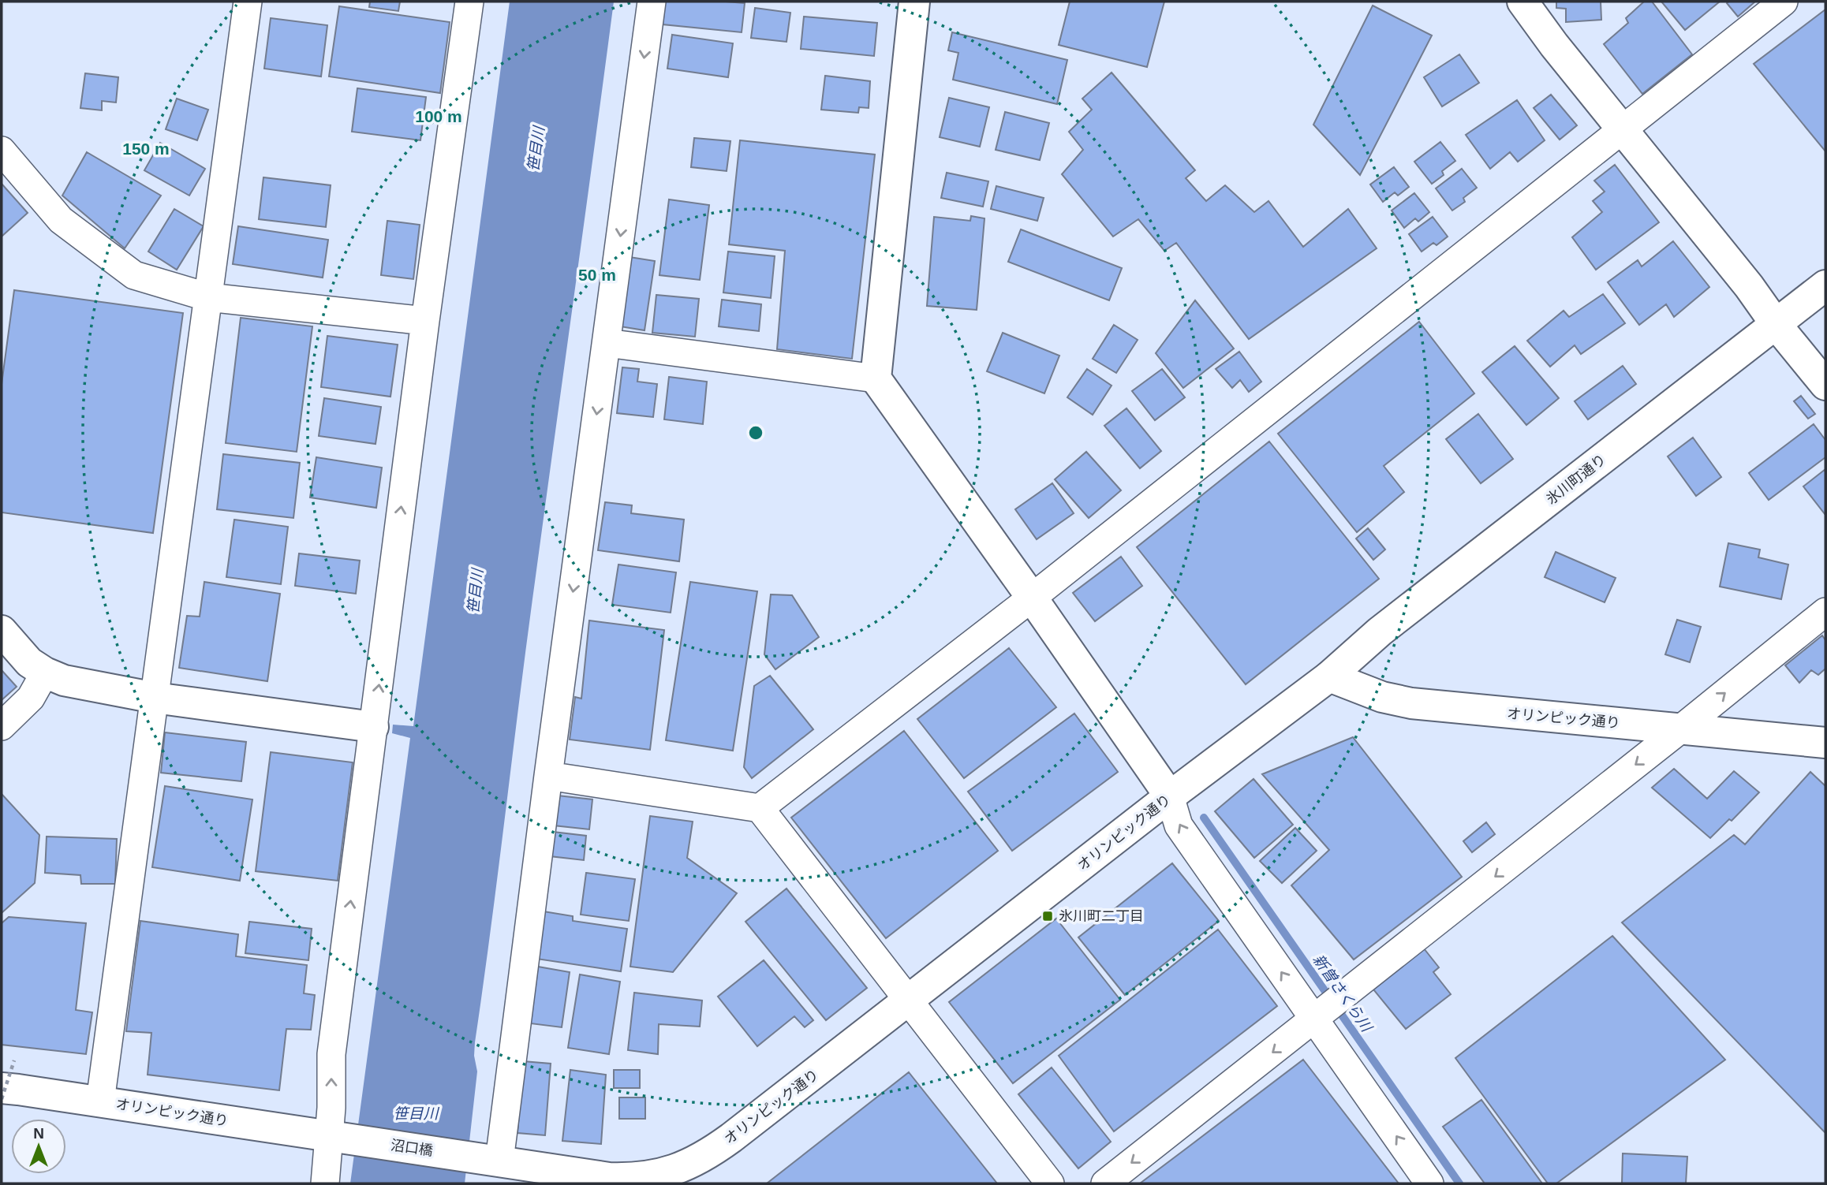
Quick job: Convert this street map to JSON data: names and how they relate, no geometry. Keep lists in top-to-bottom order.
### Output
{
  "streets": {
    "street": ["氷川町通り", "オリンピック通り", "沼口橋"]
  },
  "crossings": [
    ["氷川町通り", "オリンピック通り"],
    ["オリンピック通り", "沼口橋"]
  ],
  "water": ["笹目川", "新曽さくら川"],
  "places": {
    "transit": ["氷川町二丁目"]
  },
  "north": "top",
  "rings": ["100 m", "150 m", "50 m"]
}
